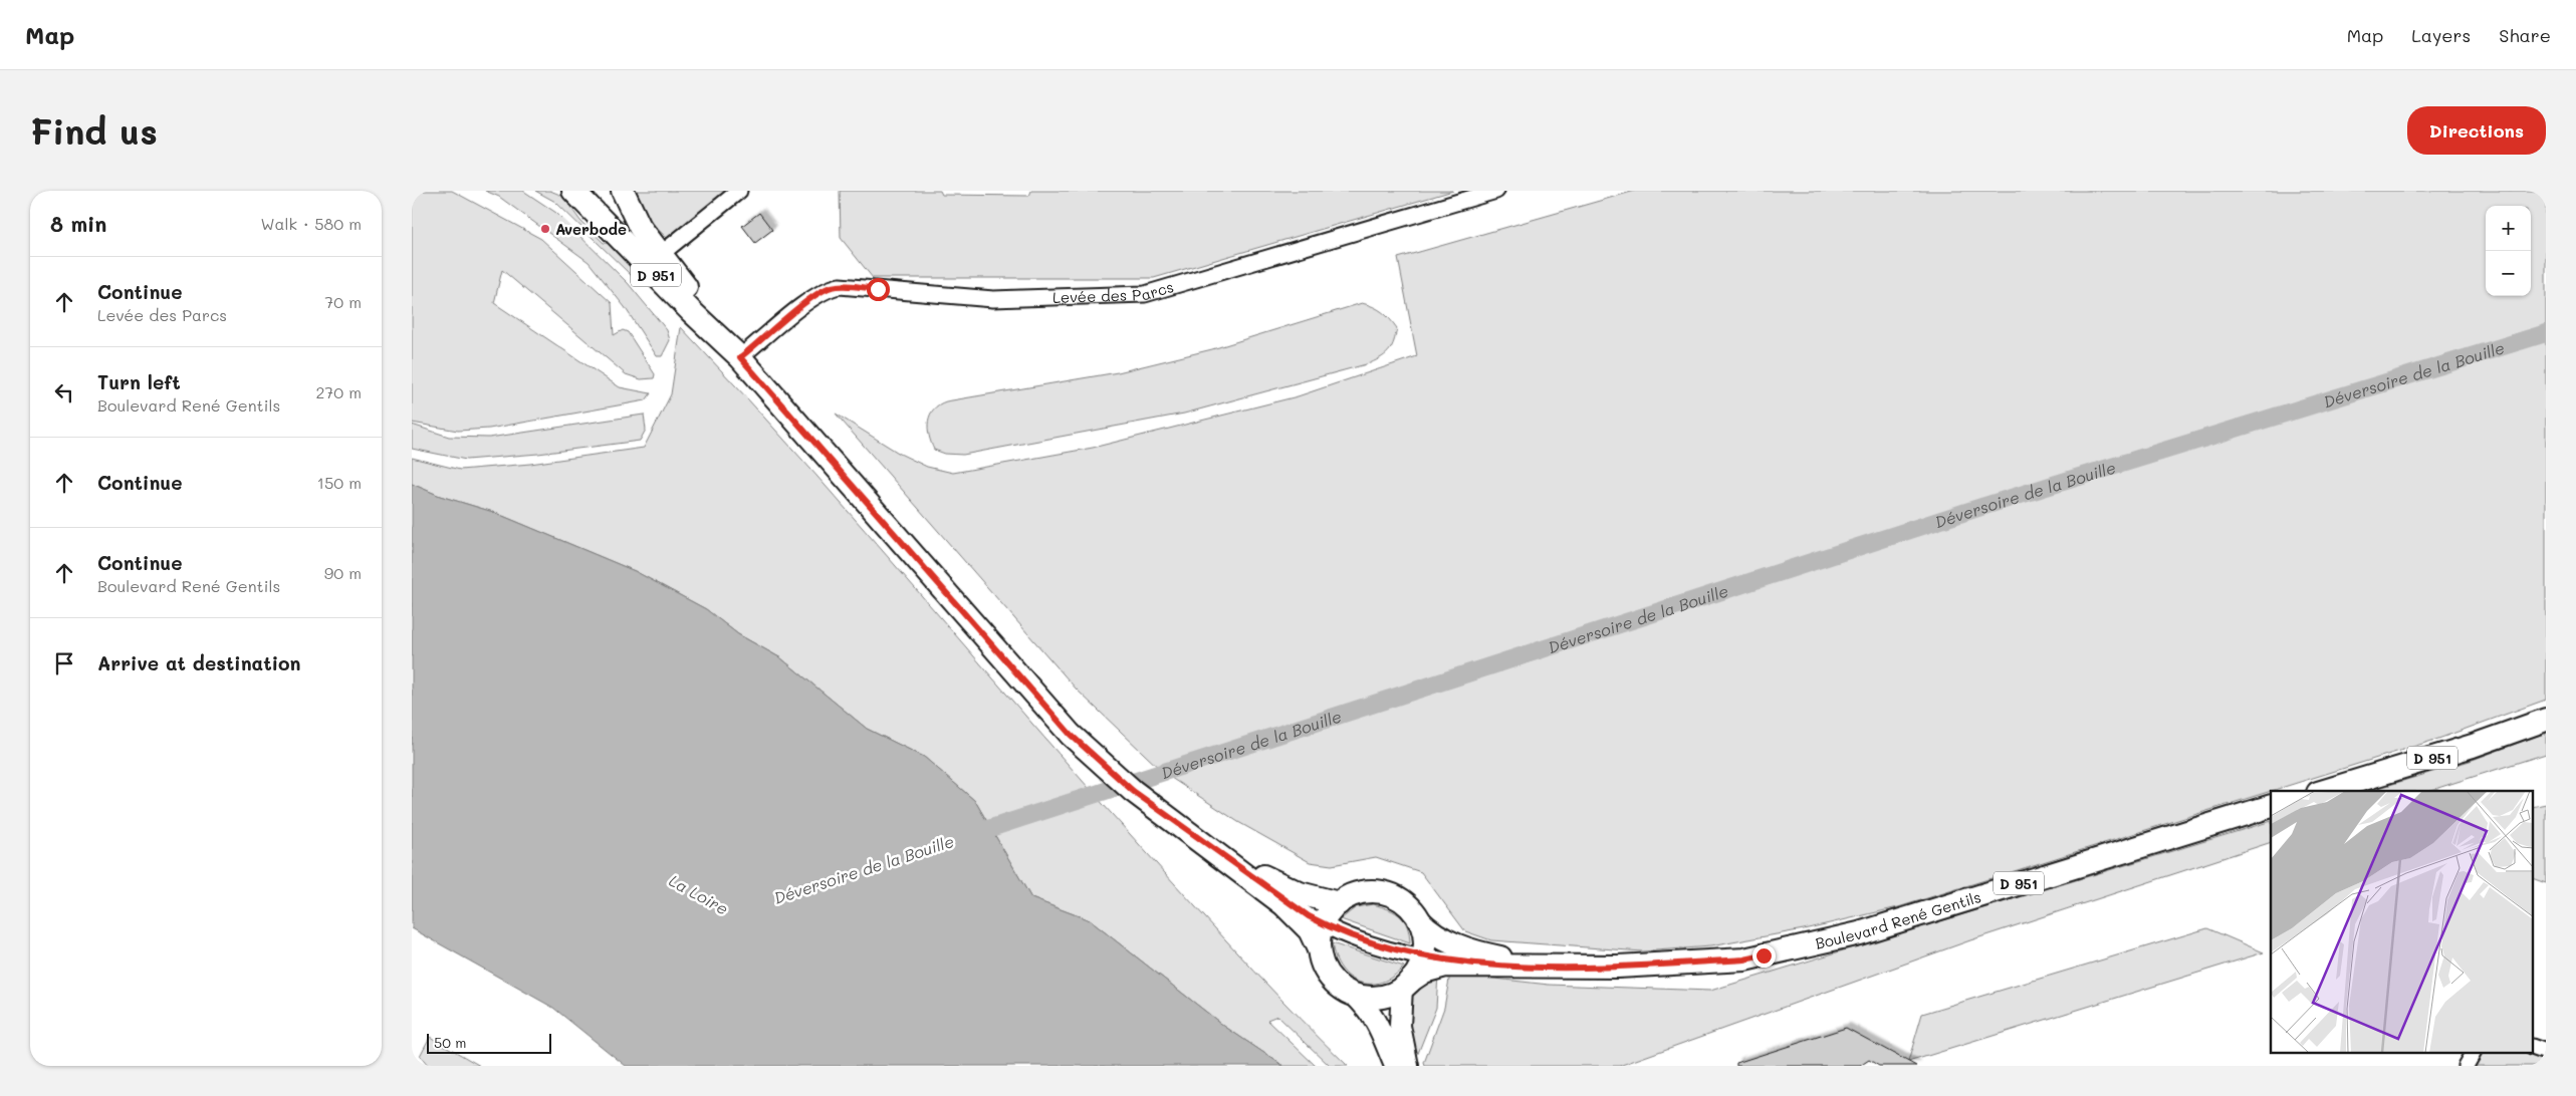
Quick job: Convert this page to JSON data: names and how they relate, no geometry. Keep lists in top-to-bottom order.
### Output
{
  "streets": {
    "main road": ["D 951", "Boulevard René Gentils"],
    "street": ["Levée des Parcs"]
  },
  "crossings": [
    ["D 951", "Levée des Parcs"],
    ["D 951", "Boulevard René Gentils"]
  ],
  "water": ["Déversoire de la Bouille", "La Loire"],
  "places": ["Averbode"],
  "scale_bar": "50 m",
  "page": {
    "header": "Map",
    "nav": ["Map", "Layers", "Share"],
    "buttons": "Directions",
    "title": "Find us",
    "heading": ["8 min", "Walk · 580 m"],
    "map_buttons": ["+", "−"],
    "list": [
      ["Continue", "Levée des Parcs", "70 m"],
      ["Turn left", "Boulevard René Gentils", "270 m"],
      ["Continue", "150 m"],
      ["Continue", "Boulevard René Gentils", "90 m"],
      "Arrive at destination"
    ],
    "scale": "50 m"
  }
}
